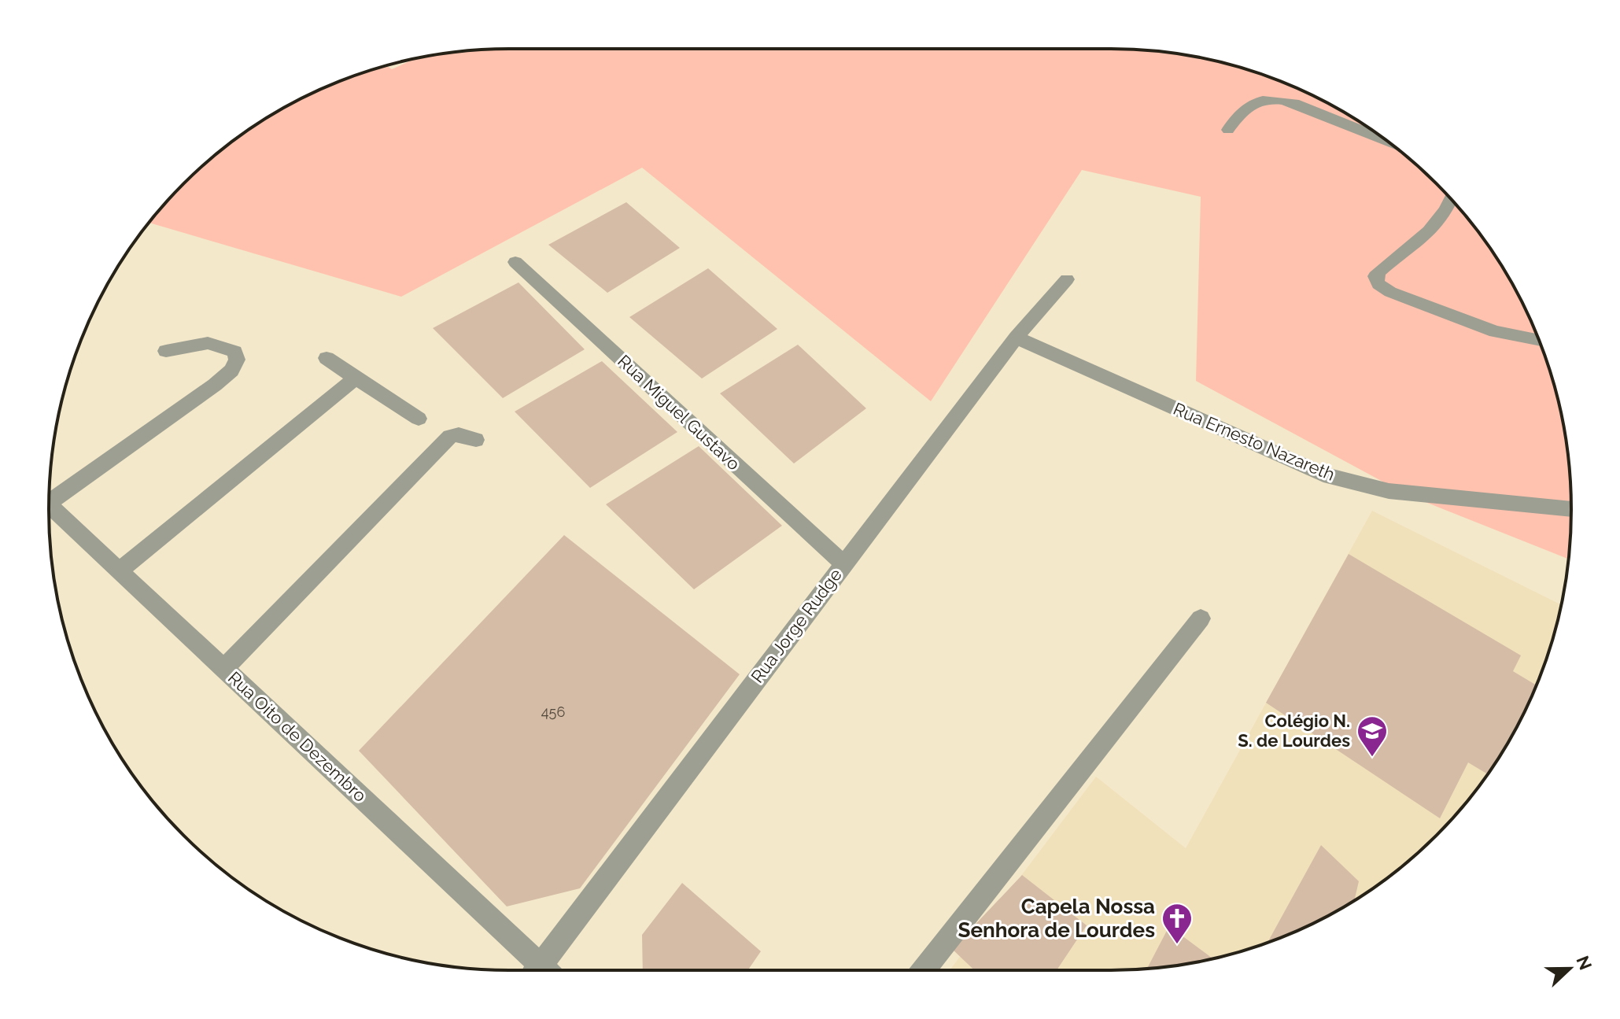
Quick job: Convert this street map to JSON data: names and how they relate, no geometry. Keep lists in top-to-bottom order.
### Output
{
  "streets": {
    "street": [
      "Rua Miguel Gustavo",
      "Rua Ernesto Nazareth",
      "Rua Jorge Rudge",
      "Rua Oito de Dezembro"
    ]
  },
  "crossings": [
    ["Rua Miguel Gustavo", "Rua Jorge Rudge"],
    ["Rua Ernesto Nazareth", "Rua Jorge Rudge"]
  ],
  "places": {
    "school or university": ["Colégio N. S. de Lourdes"],
    "church": ["Capela Nossa Senhora de Lourdes"]
  },
  "house_numbers": ["456"],
  "north": "right"
}
